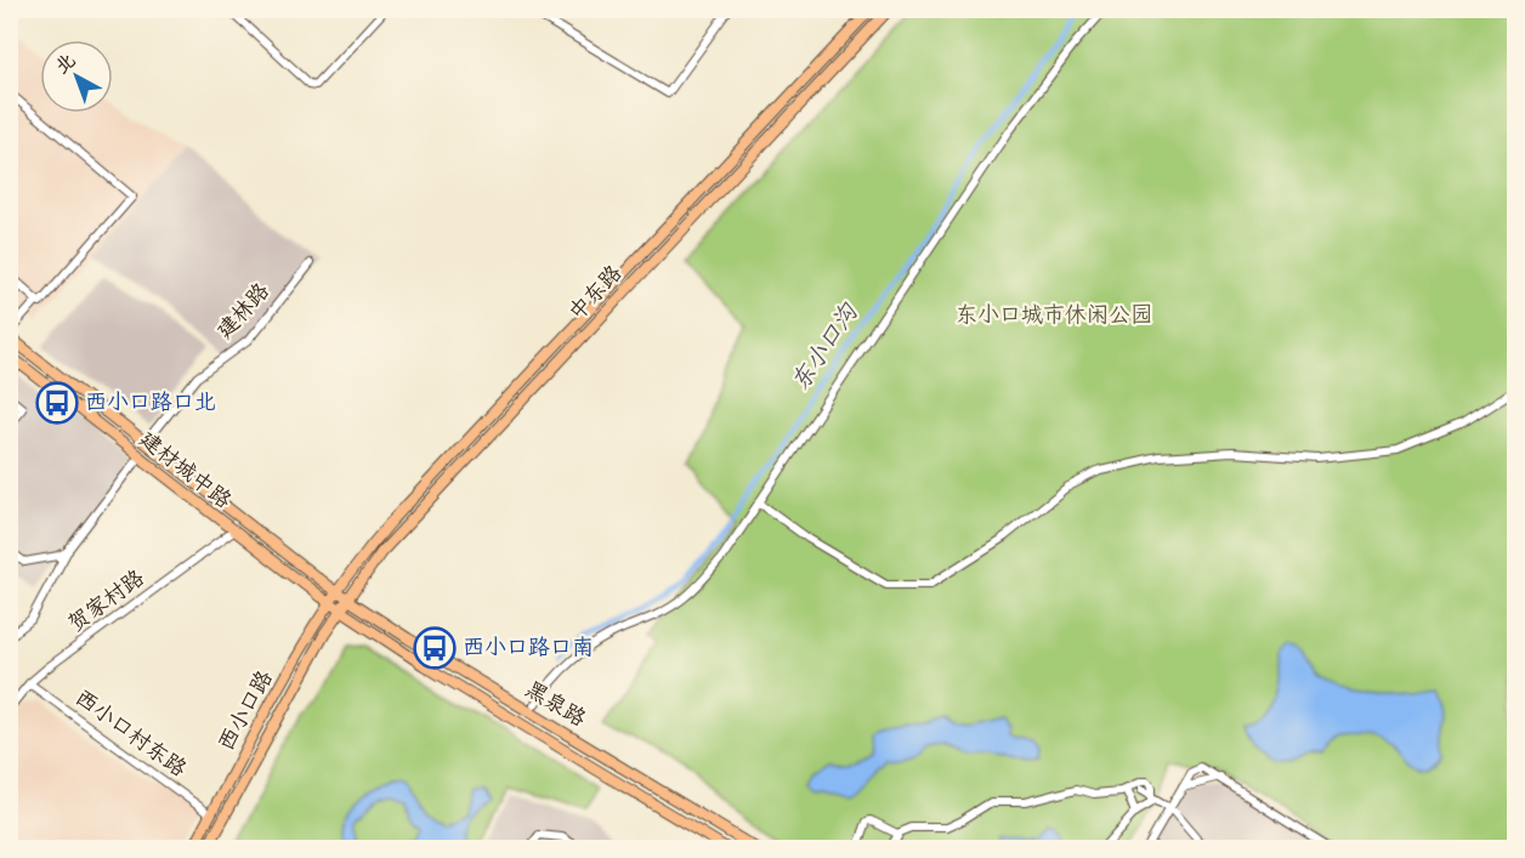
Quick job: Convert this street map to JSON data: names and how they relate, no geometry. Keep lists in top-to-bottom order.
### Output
{
  "streets": {
    "main road": [
      "中东路",
      "建材城中路",
      "黑泉路",
      "西小口路"
    ],
    "street": ["建林路", "贺家村路", "西小口村东路"]
  },
  "crossings": [
    ["中东路", "建材城中路"],
    ["中东路", "黑泉路"],
    ["中东路", "西小口路"],
    ["建林路", "建材城中路"],
    ["建材城中路", "贺家村路"],
    ["建材城中路", "黑泉路"],
    ["建材城中路", "西小口路"],
    ["贺家村路", "西小口村东路"],
    ["黑泉路", "西小口路"],
    ["西小口路", "西小口村东路"]
  ],
  "water": ["东小口沟"],
  "parks": ["东小口城市休闲公园"],
  "places": {
    "bus stop": ["西小口路口北", "西小口路口南"]
  },
  "north": "top left"
}
